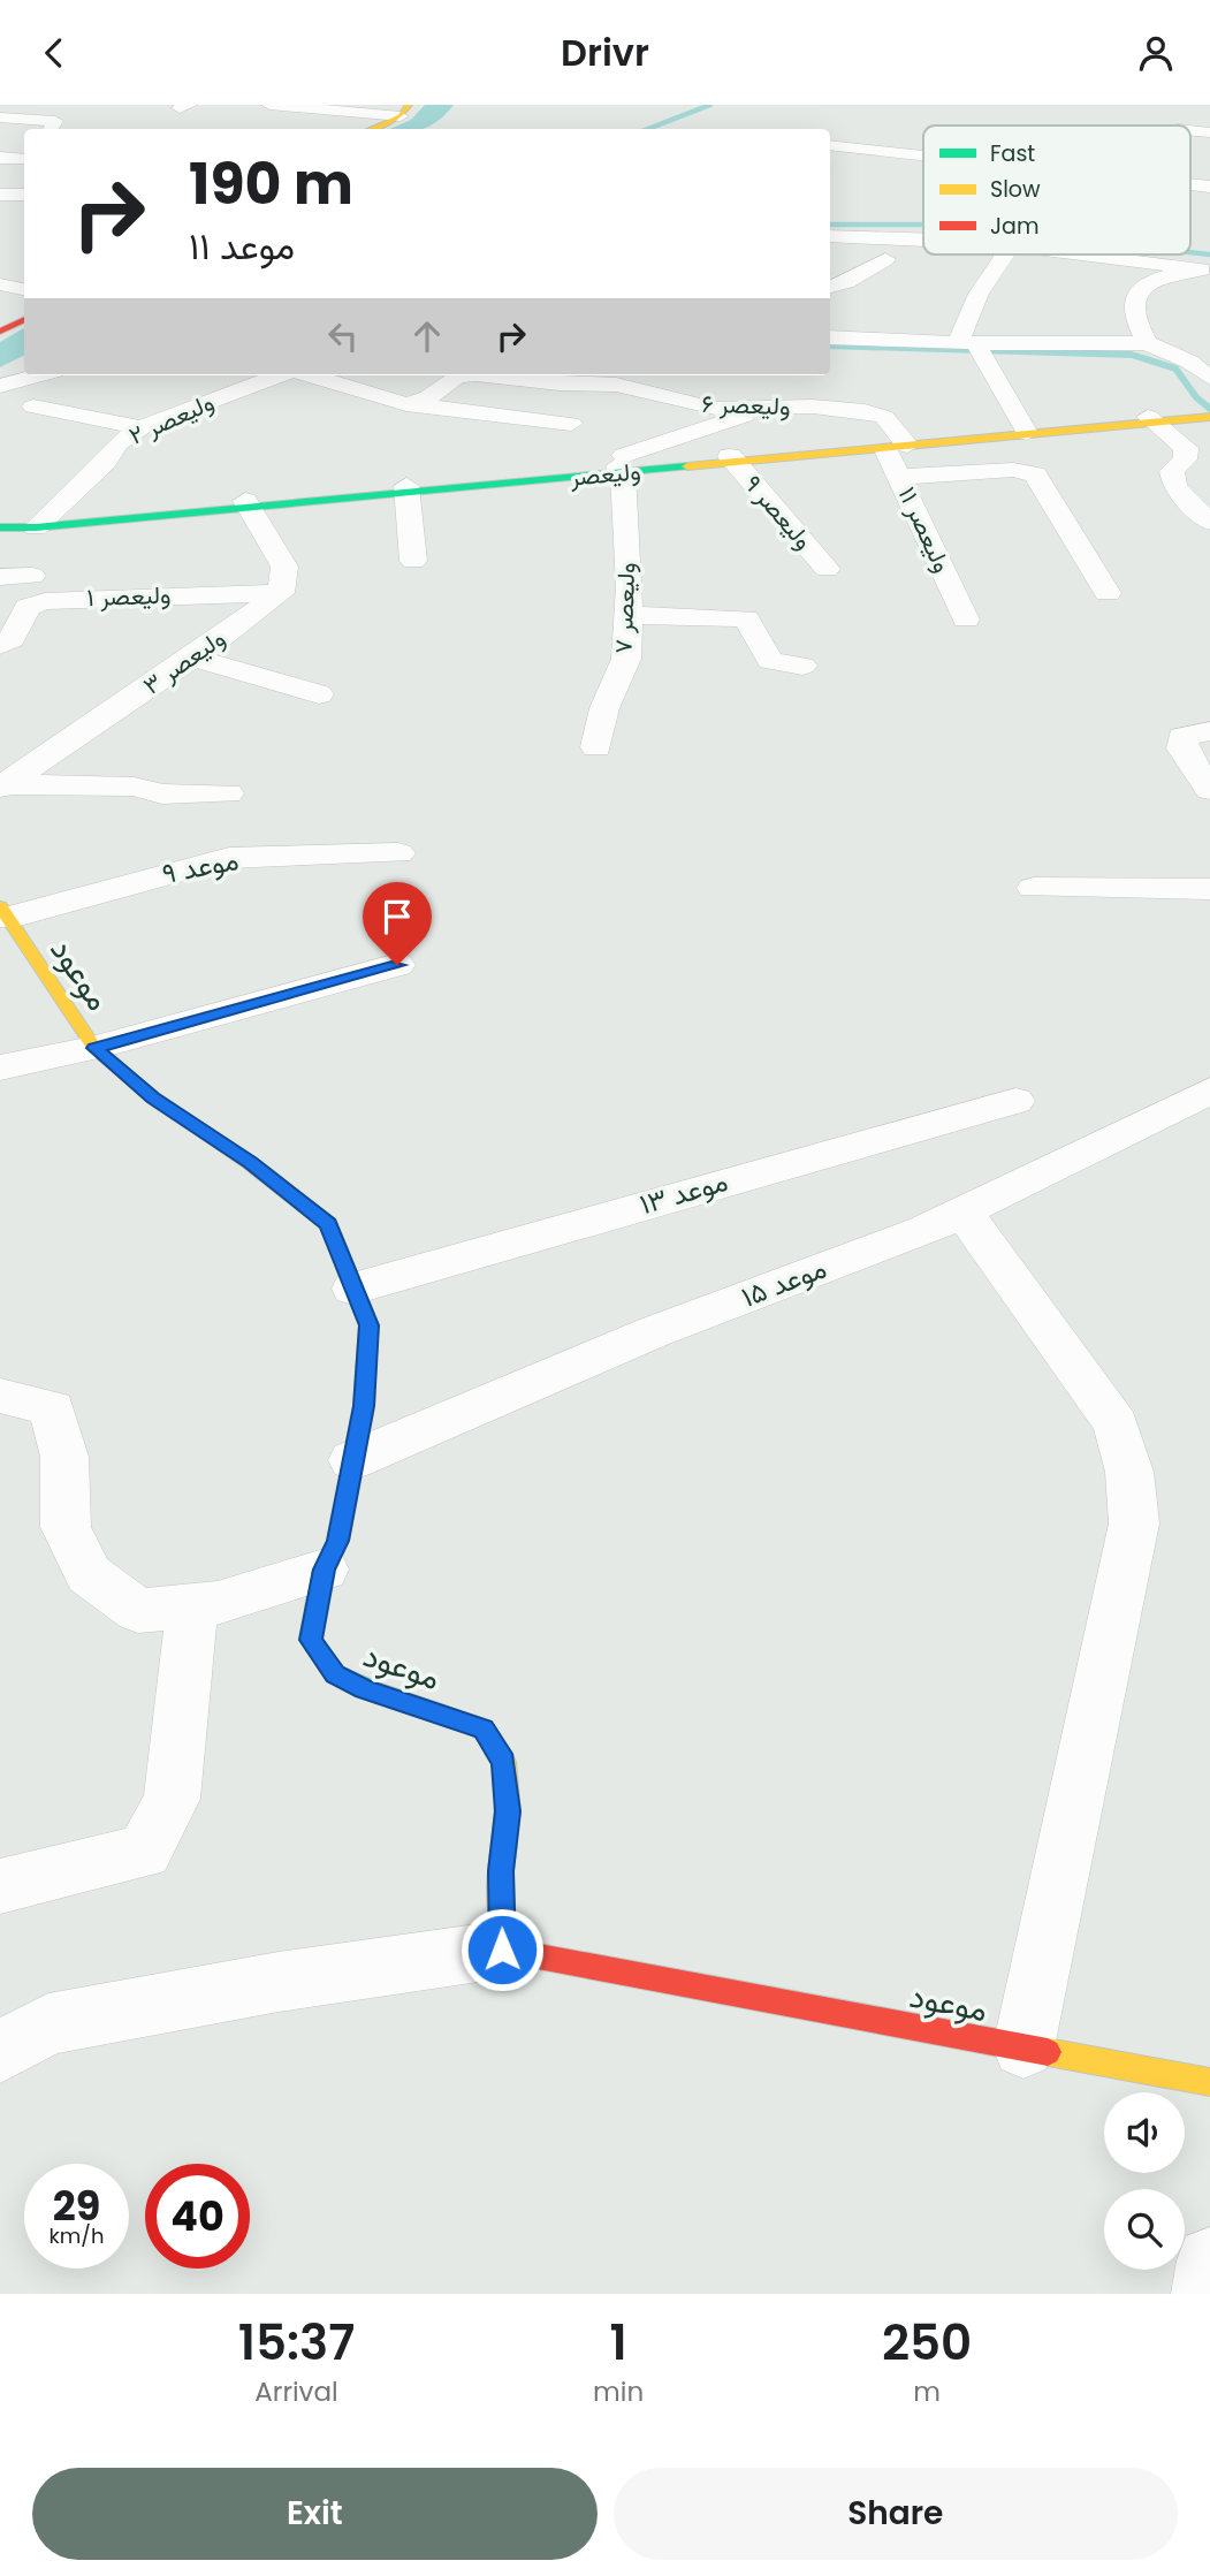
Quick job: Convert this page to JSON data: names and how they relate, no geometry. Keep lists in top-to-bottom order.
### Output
{
  "streets": {
    "street": [
      "ولیعصر ۶",
      "ولیعصر ۲",
      "ولیعصر",
      "ولیعصر ۹",
      "ولیعصر ۱۱",
      "ولیعصر ۱",
      "ولیعصر ۷",
      "ولیعصر ۳",
      "موعد ۹",
      "موعود",
      "موعد ۱۳",
      "موعد ۱۵"
    ]
  },
  "crossings": [
    ["ولیعصر ۶", "ولیعصر"],
    ["ولیعصر ۶", "ولیعصر ۱۱"],
    ["ولیعصر ۲", "ولیعصر"],
    ["ولیعصر", "ولیعصر ۹"],
    ["ولیعصر", "ولیعصر ۱۱"],
    ["ولیعصر", "ولیعصر ۷"],
    ["ولیعصر ۱", "ولیعصر ۳"],
    ["موعد ۹", "موعود"],
    ["موعود", "موعد ۱۳"],
    ["موعود", "موعد ۱۵"]
  ],
  "legend": ["Fast", "Slow", "Jam"],
  "page": {
    "header": "Drivr",
    "turn": ["190 m", "موعد ۱۱"],
    "speed": "29 km/h",
    "limit": "40",
    "eta": [
      "15:37",
      "Arrival",
      "1",
      "min",
      "250",
      "m"
    ],
    "buttons": ["Exit", "Share"]
  }
}
